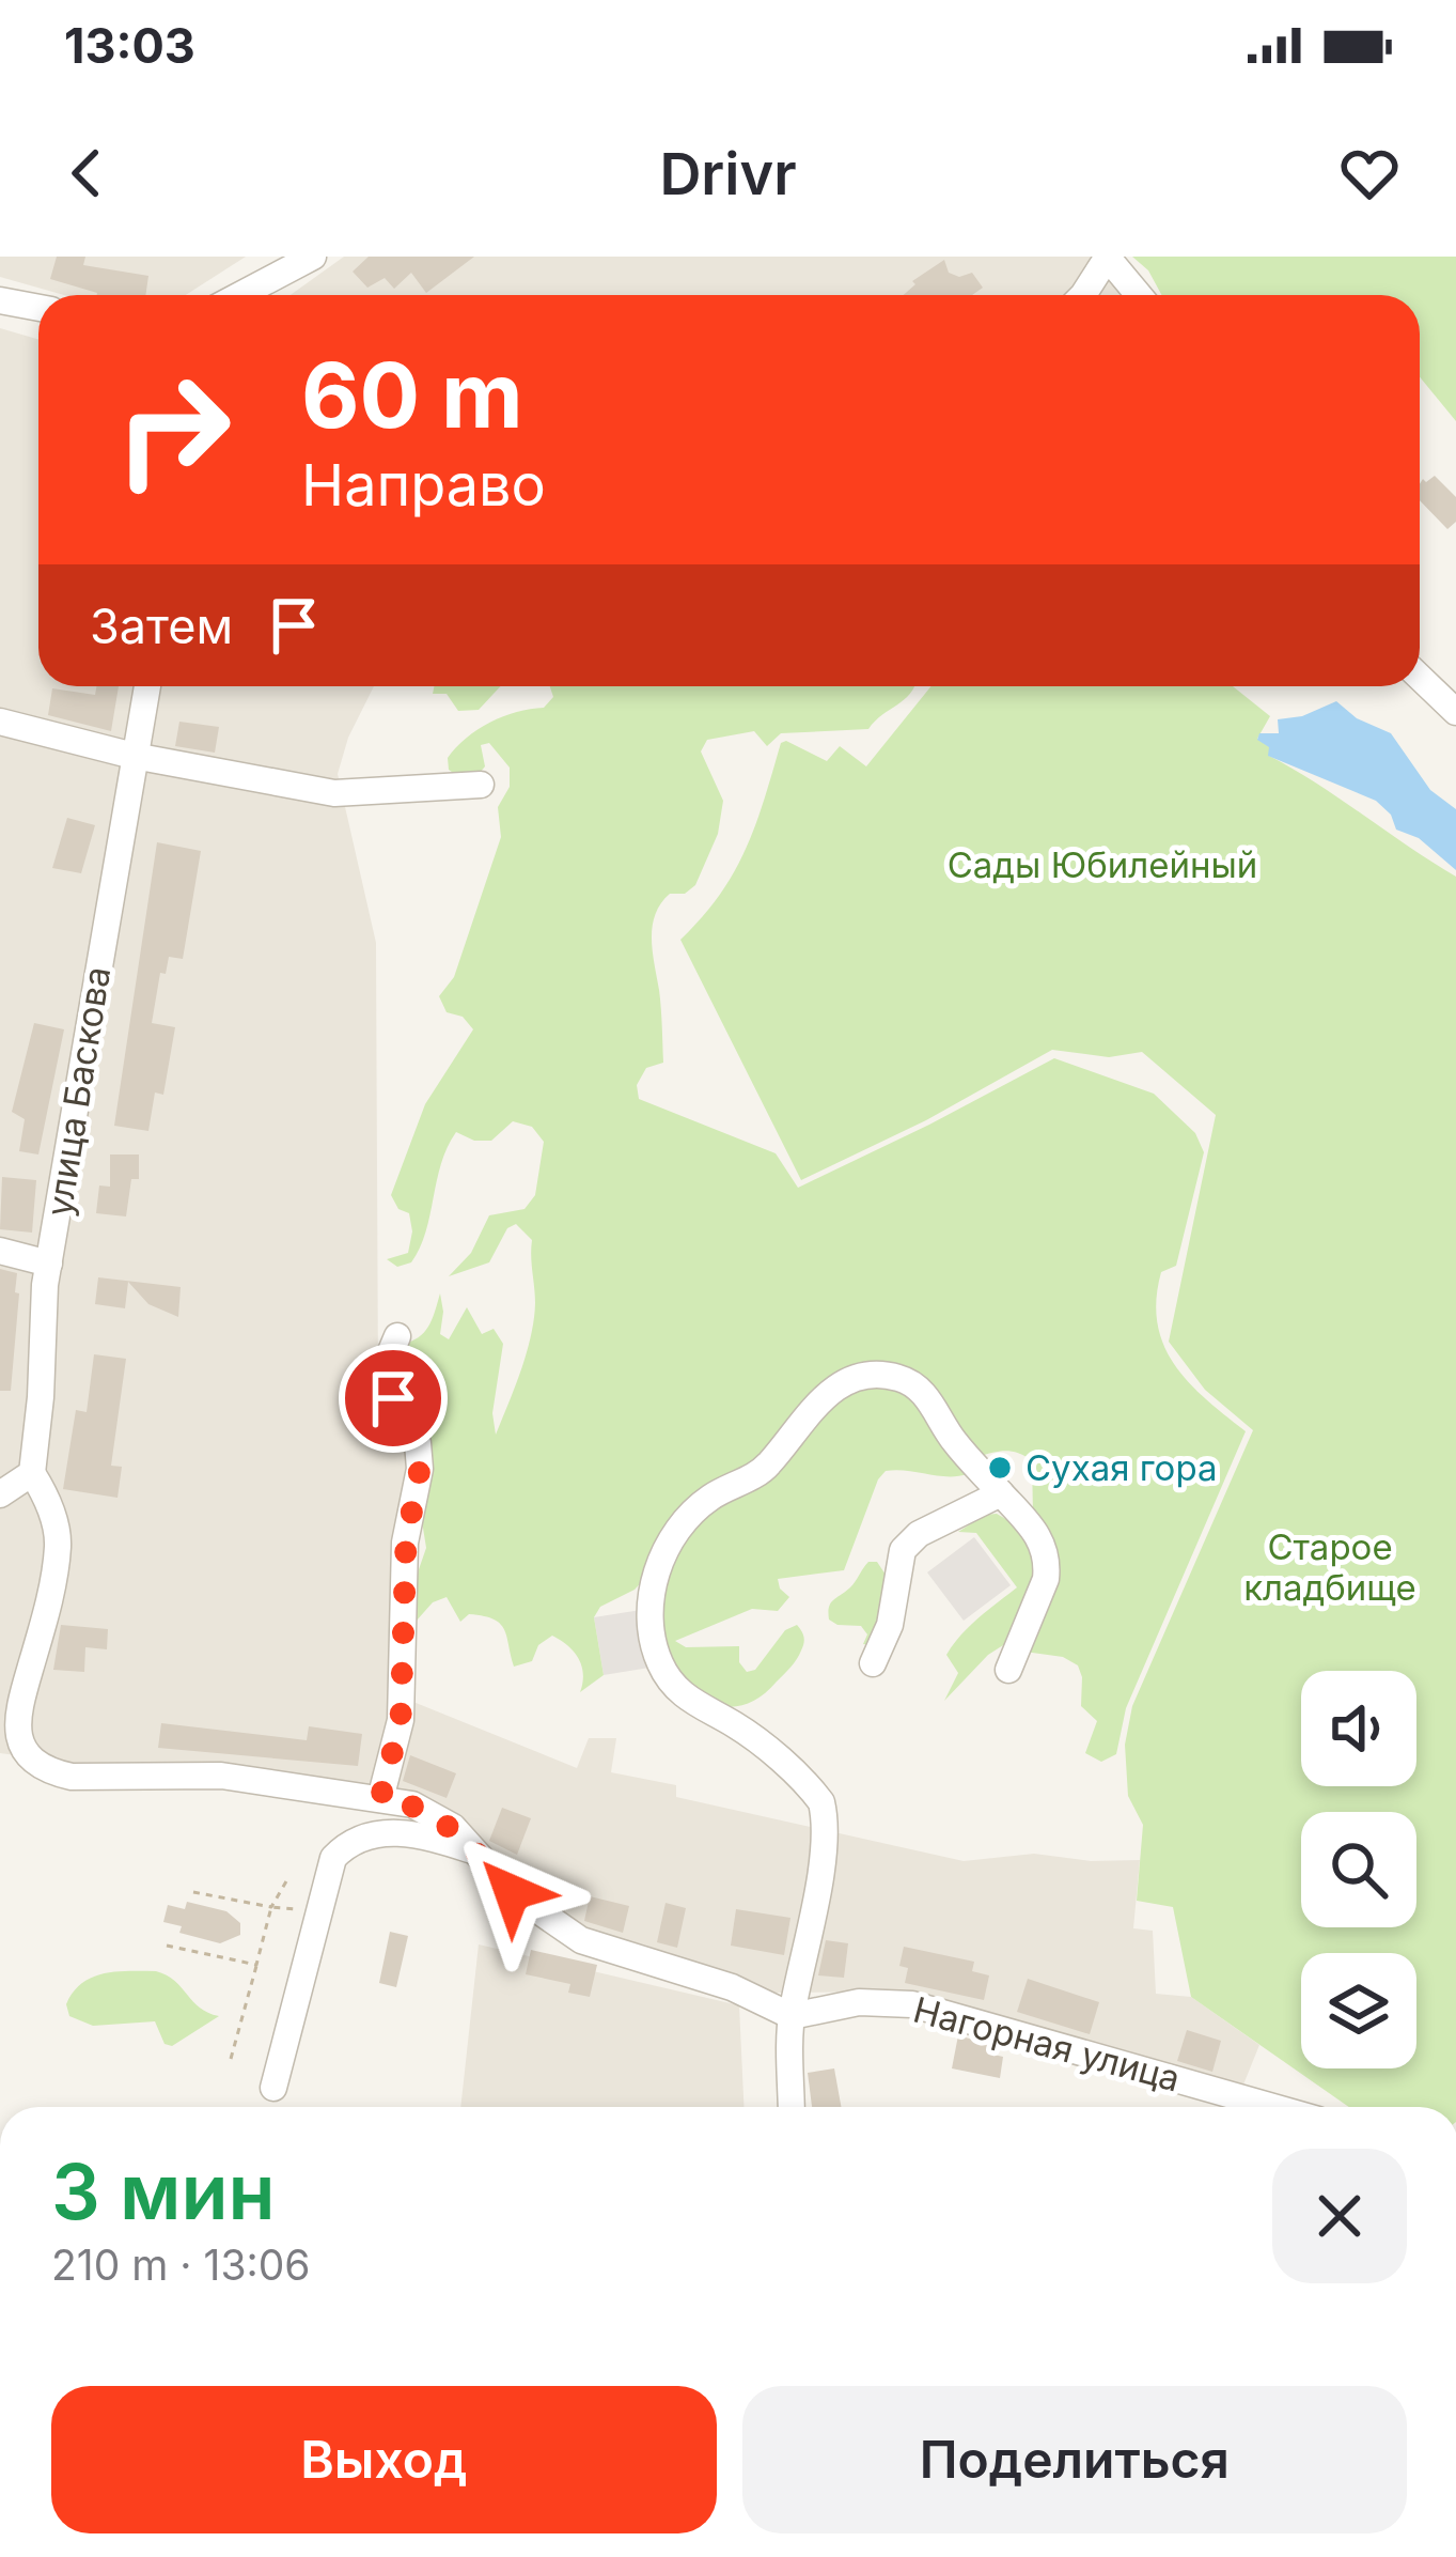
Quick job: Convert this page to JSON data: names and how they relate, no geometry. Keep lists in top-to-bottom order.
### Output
{
  "streets": {
    "street": ["улица Баскова", "Нагорная улица"]
  },
  "parks": ["Сады Юбилейный", "Старое кладбище"],
  "places": ["Сухая гора"],
  "page": {
    "status": "13:03",
    "header": "Drivr",
    "turn": ["60 m", "Направо"],
    "then": "Затем",
    "heading": ["3 мин", "210 m · 13:06"],
    "buttons": ["Выход", "Поделиться"]
  }
}
